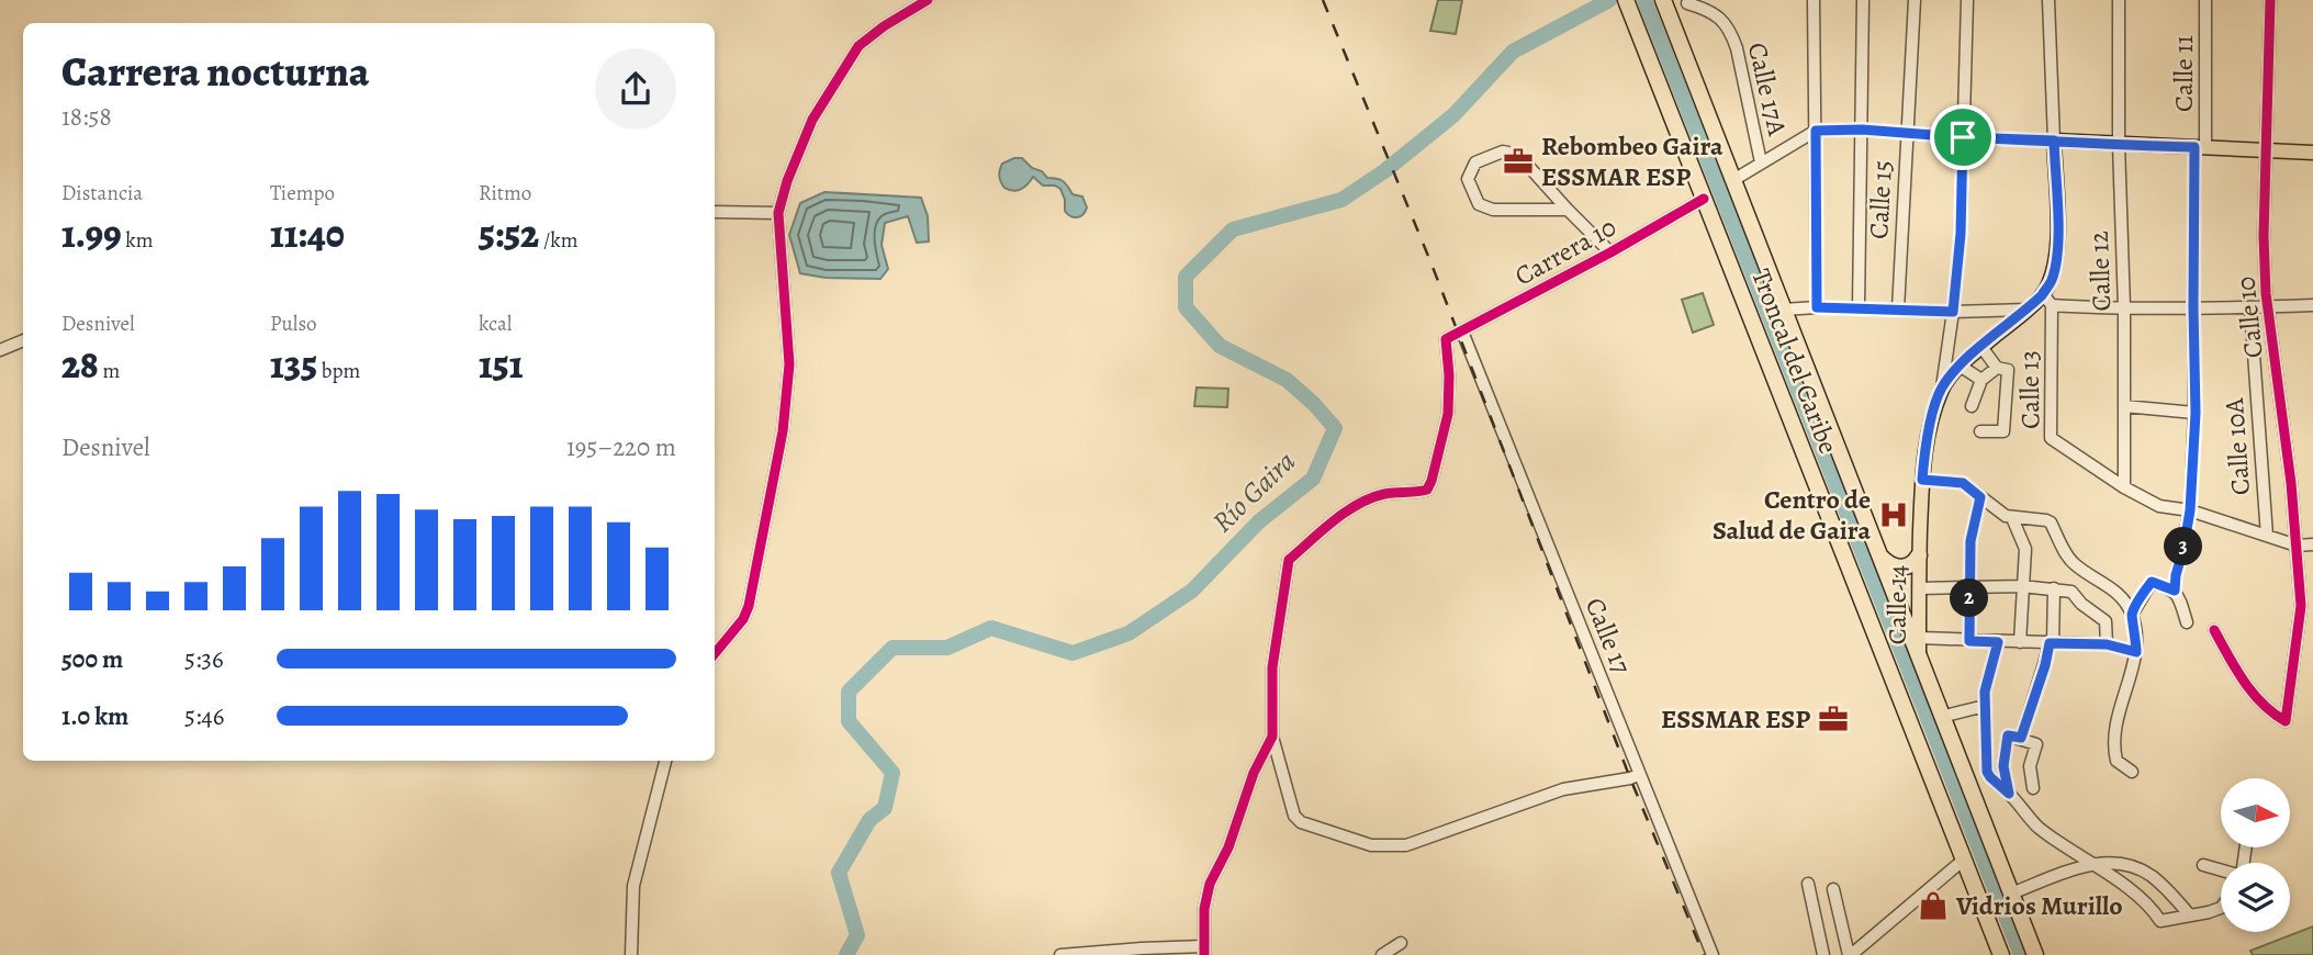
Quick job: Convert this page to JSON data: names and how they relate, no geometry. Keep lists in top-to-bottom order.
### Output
{
  "streets": {
    "highway": ["Troncal del Caribe"],
    "main road": ["Calle 13", "Calle 14"],
    "street": [
      "Calle 11",
      "Calle 17A",
      "Calle 15",
      "Carrera 10",
      "Calle 12",
      "Calle 10",
      "Calle 10A",
      "Calle 17"
    ]
  },
  "crossings": [
    ["Carrera 10", "Troncal del Caribe"],
    ["Carrera 10", "Calle 17"],
    ["Calle 12", "Calle 13"],
    ["Troncal del Caribe", "Calle 14"],
    ["Calle 13", "Calle 14"]
  ],
  "water": ["Río Gaira"],
  "places": {
    "office": ["Rebombeo Gaira ESSMAR ESP", "ESSMAR ESP"],
    "hospital": ["Centro de Salud de Gaira"],
    "shop": ["Vidrios Murillo"]
  },
  "north": "right",
  "page": {
    "heading": ["Carrera nocturna", "18:58"],
    "stats": [
      ["Distancia", "1.99 km"],
      ["Tiempo", "11:40"],
      ["Ritmo", "5:52 /km"],
      ["Desnivel", "28 m"],
      ["Pulso", "135 bpm"],
      ["kcal", "151"]
    ],
    "chart": ["Desnivel", "195–220 m"],
    "pins": ["3", "2"],
    "list": [
      {
        "name": "500 m",
        "note": "5:36"
      },
      {
        "name": "1.0 km",
        "note": "5:46"
      }
    ]
  }
}
